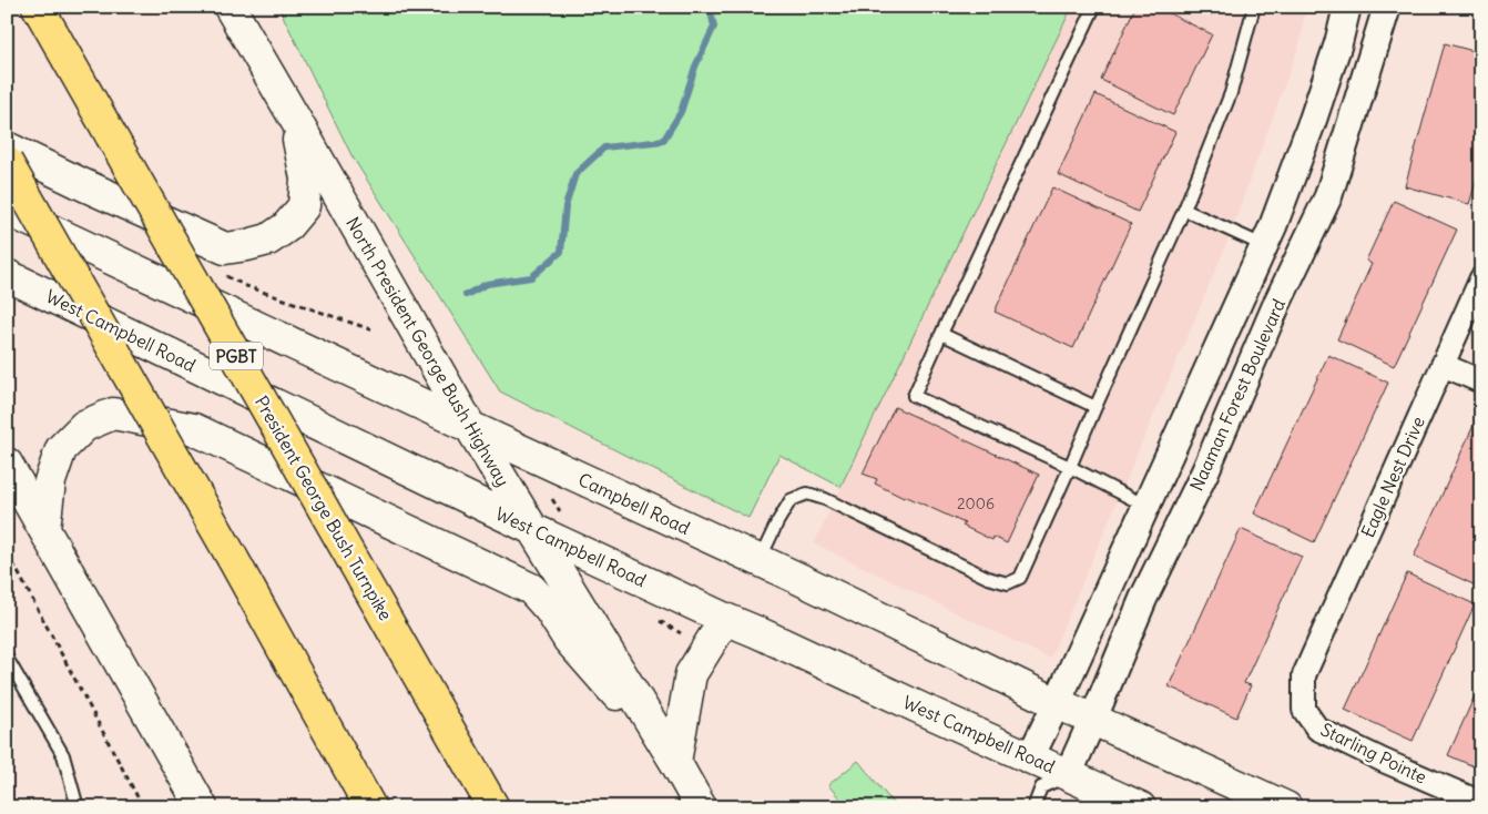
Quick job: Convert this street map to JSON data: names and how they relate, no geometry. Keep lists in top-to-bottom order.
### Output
{
  "streets": {
    "highway": ["PGBT", "President George Bush Turnpike"],
    "main road": ["West Campbell Road", "North President George Bush Highway", "Campbell Road"],
    "street": ["Naaman Forest Boulevard", "Eagle Nest Drive", "Starling Pointe"]
  },
  "crossings": [
    ["West Campbell Road", "North President George Bush Highway"],
    ["West Campbell Road", "Naaman Forest Boulevard"],
    ["North President George Bush Highway", "Campbell Road"],
    ["Naaman Forest Boulevard", "Campbell Road"],
    ["Eagle Nest Drive", "Starling Pointe"]
  ],
  "house_numbers": ["2006"]
}
